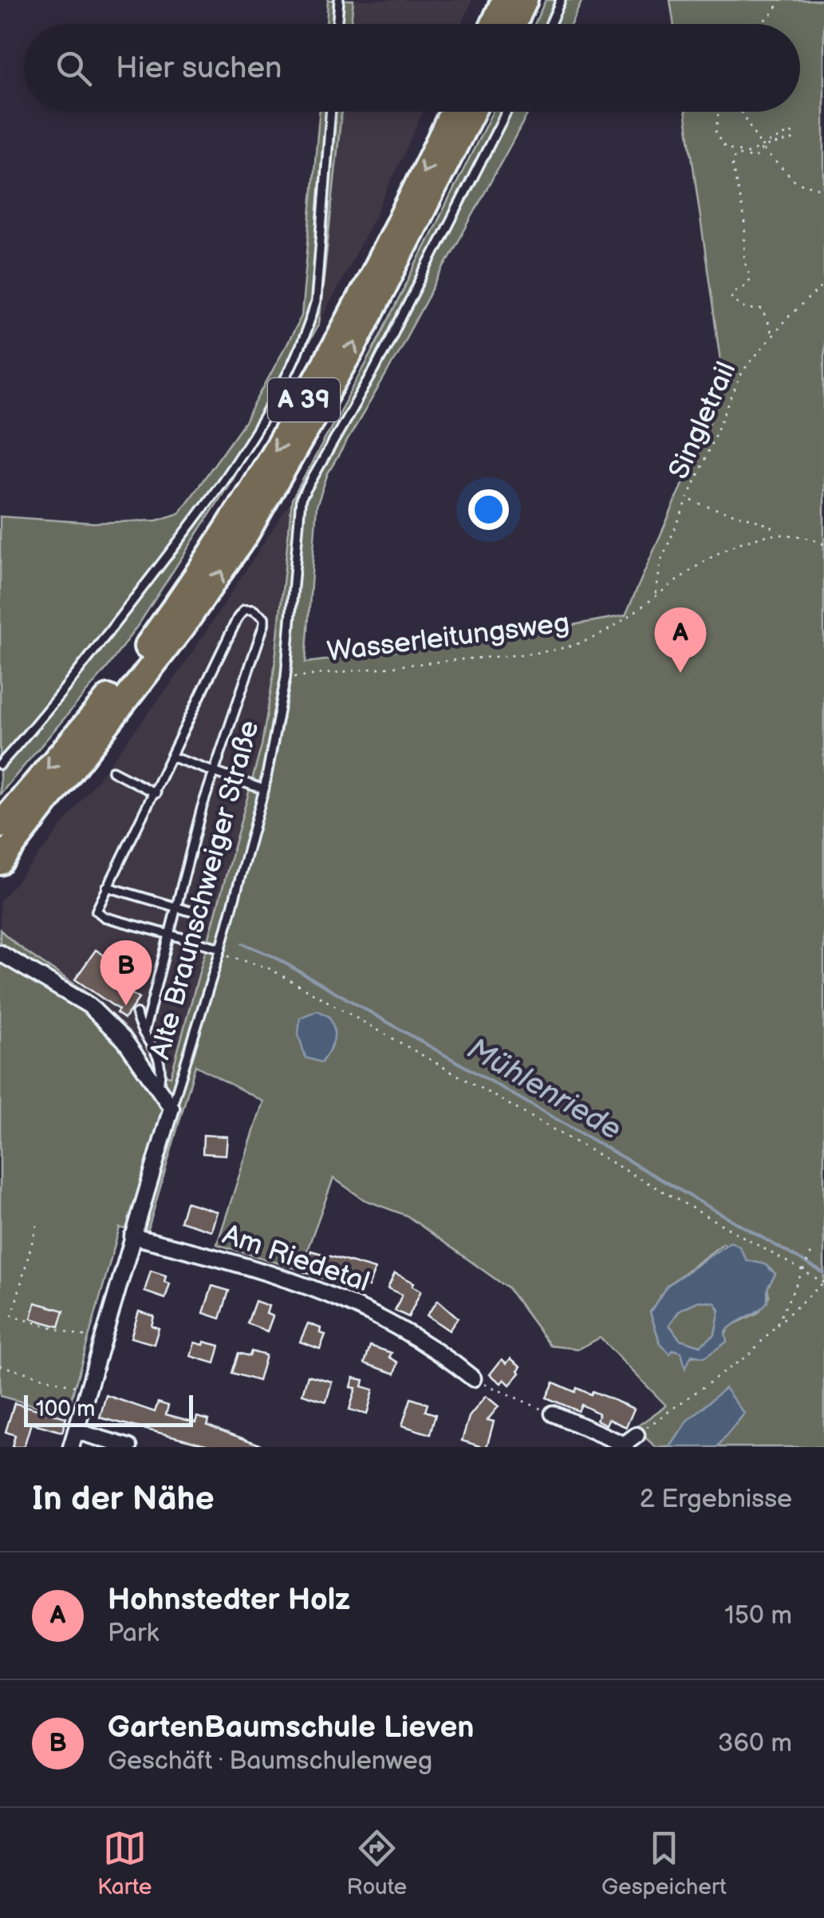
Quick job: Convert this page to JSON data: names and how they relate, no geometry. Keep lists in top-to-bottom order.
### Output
{
  "streets": {
    "highway": ["A 39"],
    "street": ["Alte Braunschweiger Straße", "Am Riedetal"],
    "path": ["Singletrail", "Wasserleitungsweg"]
  },
  "crossings": [
    ["Singletrail", "Wasserleitungsweg"],
    ["Wasserleitungsweg", "Alte Braunschweiger Straße"],
    ["Alte Braunschweiger Straße", "Am Riedetal"]
  ],
  "water": ["Mühlenriede"],
  "scale_bar": "100 m",
  "page": {
    "search": "Hier suchen",
    "pins": ["A", "B"],
    "scale": "100 m",
    "heading": ["In der Nähe", "2 Ergebnisse"],
    "list": [
      {
        "mark": "A",
        "name": "Hohnstedter Holz",
        "note": "Park",
        "value": "150 m"
      },
      {
        "mark": "B",
        "name": "GartenBaumschule Lieven",
        "note": "Geschäft · Baumschulenweg",
        "value": "360 m"
      }
    ],
    "nav": ["Karte", "Route", "Gespeichert"]
  }
}
